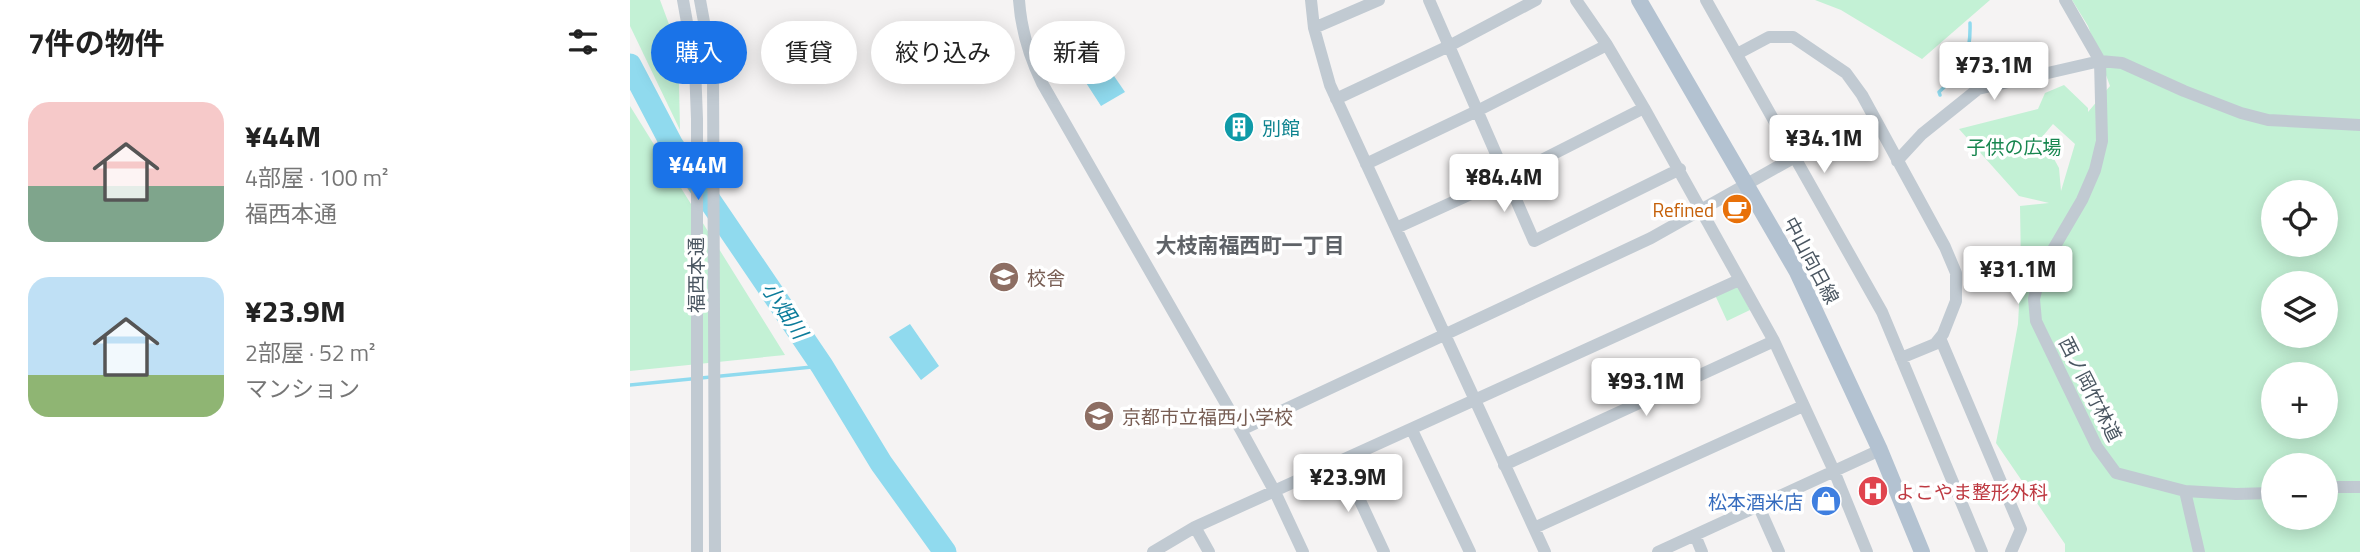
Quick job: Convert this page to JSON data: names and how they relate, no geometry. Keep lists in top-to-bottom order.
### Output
{
  "streets": {
    "main road": ["中山向日線"],
    "street": ["福西本通", "西ノ岡竹林道"]
  },
  "districts": ["大枝南福西町一丁目"],
  "water": ["小畑川"],
  "parks": ["子供の広場"],
  "places": {
    "building": ["別館"],
    "cafe": ["Refined"],
    "school or university": ["校舎", "京都市立福西小学校"],
    "hospital": ["よこやま整形外科"],
    "shop": ["松本酒米店"]
  },
  "page": {
    "heading": "7件の物件",
    "chip": [
      "購入",
      "賃貸",
      "絞り込み",
      "新着"
    ],
    "price": [
      "¥73.1M",
      "¥34.1M",
      "¥44M",
      "¥84.4M",
      "¥31.1M",
      "¥93.1M",
      "¥23.9M"
    ],
    "list": [
      {
        "name": "¥44M",
        "note": "4部屋 · 100 m² · 福西本通"
      },
      {
        "name": "¥23.9M",
        "note": "2部屋 · 52 m² · マンション"
      }
    ],
    "map_buttons": ["+", "−"]
  }
}
